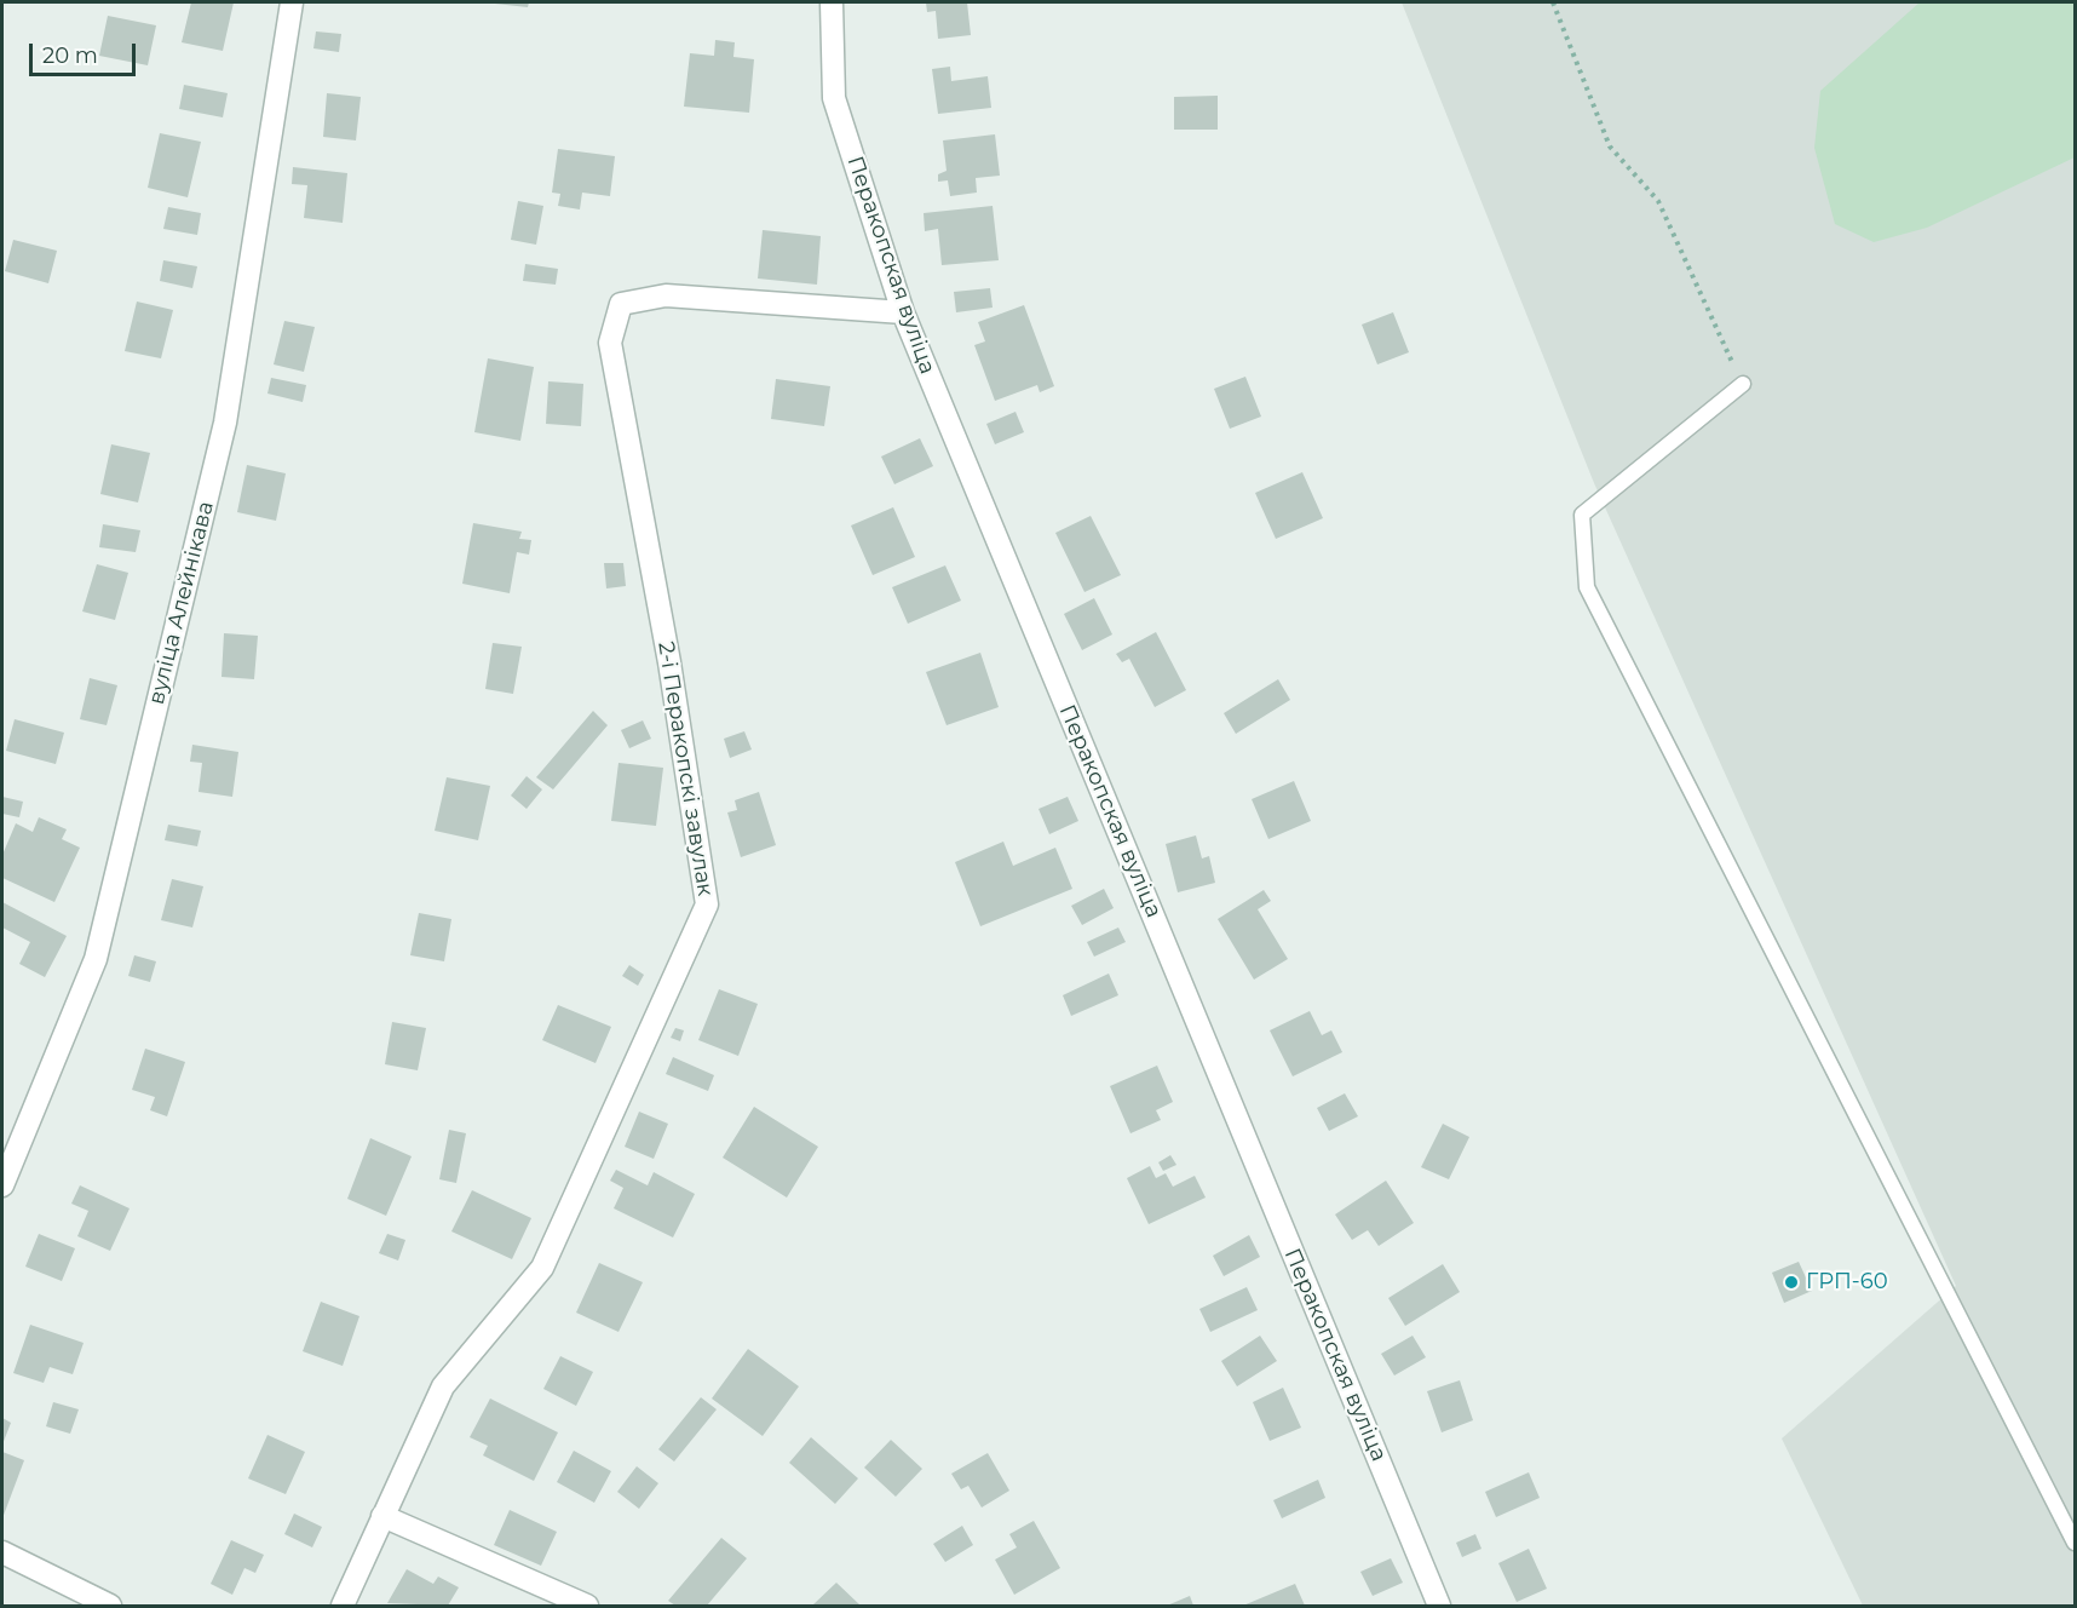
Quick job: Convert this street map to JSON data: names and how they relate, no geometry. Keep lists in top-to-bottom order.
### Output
{
  "streets": {
    "street": ["Перакопская вуліца", "вуліца Алейнікава", "2-і Перакопскі завулак"]
  },
  "crossings": [
    ["Перакопская вуліца", "2-і Перакопскі завулак"]
  ],
  "places": ["ГРП-60"],
  "scale_bar": "20 m"
}
